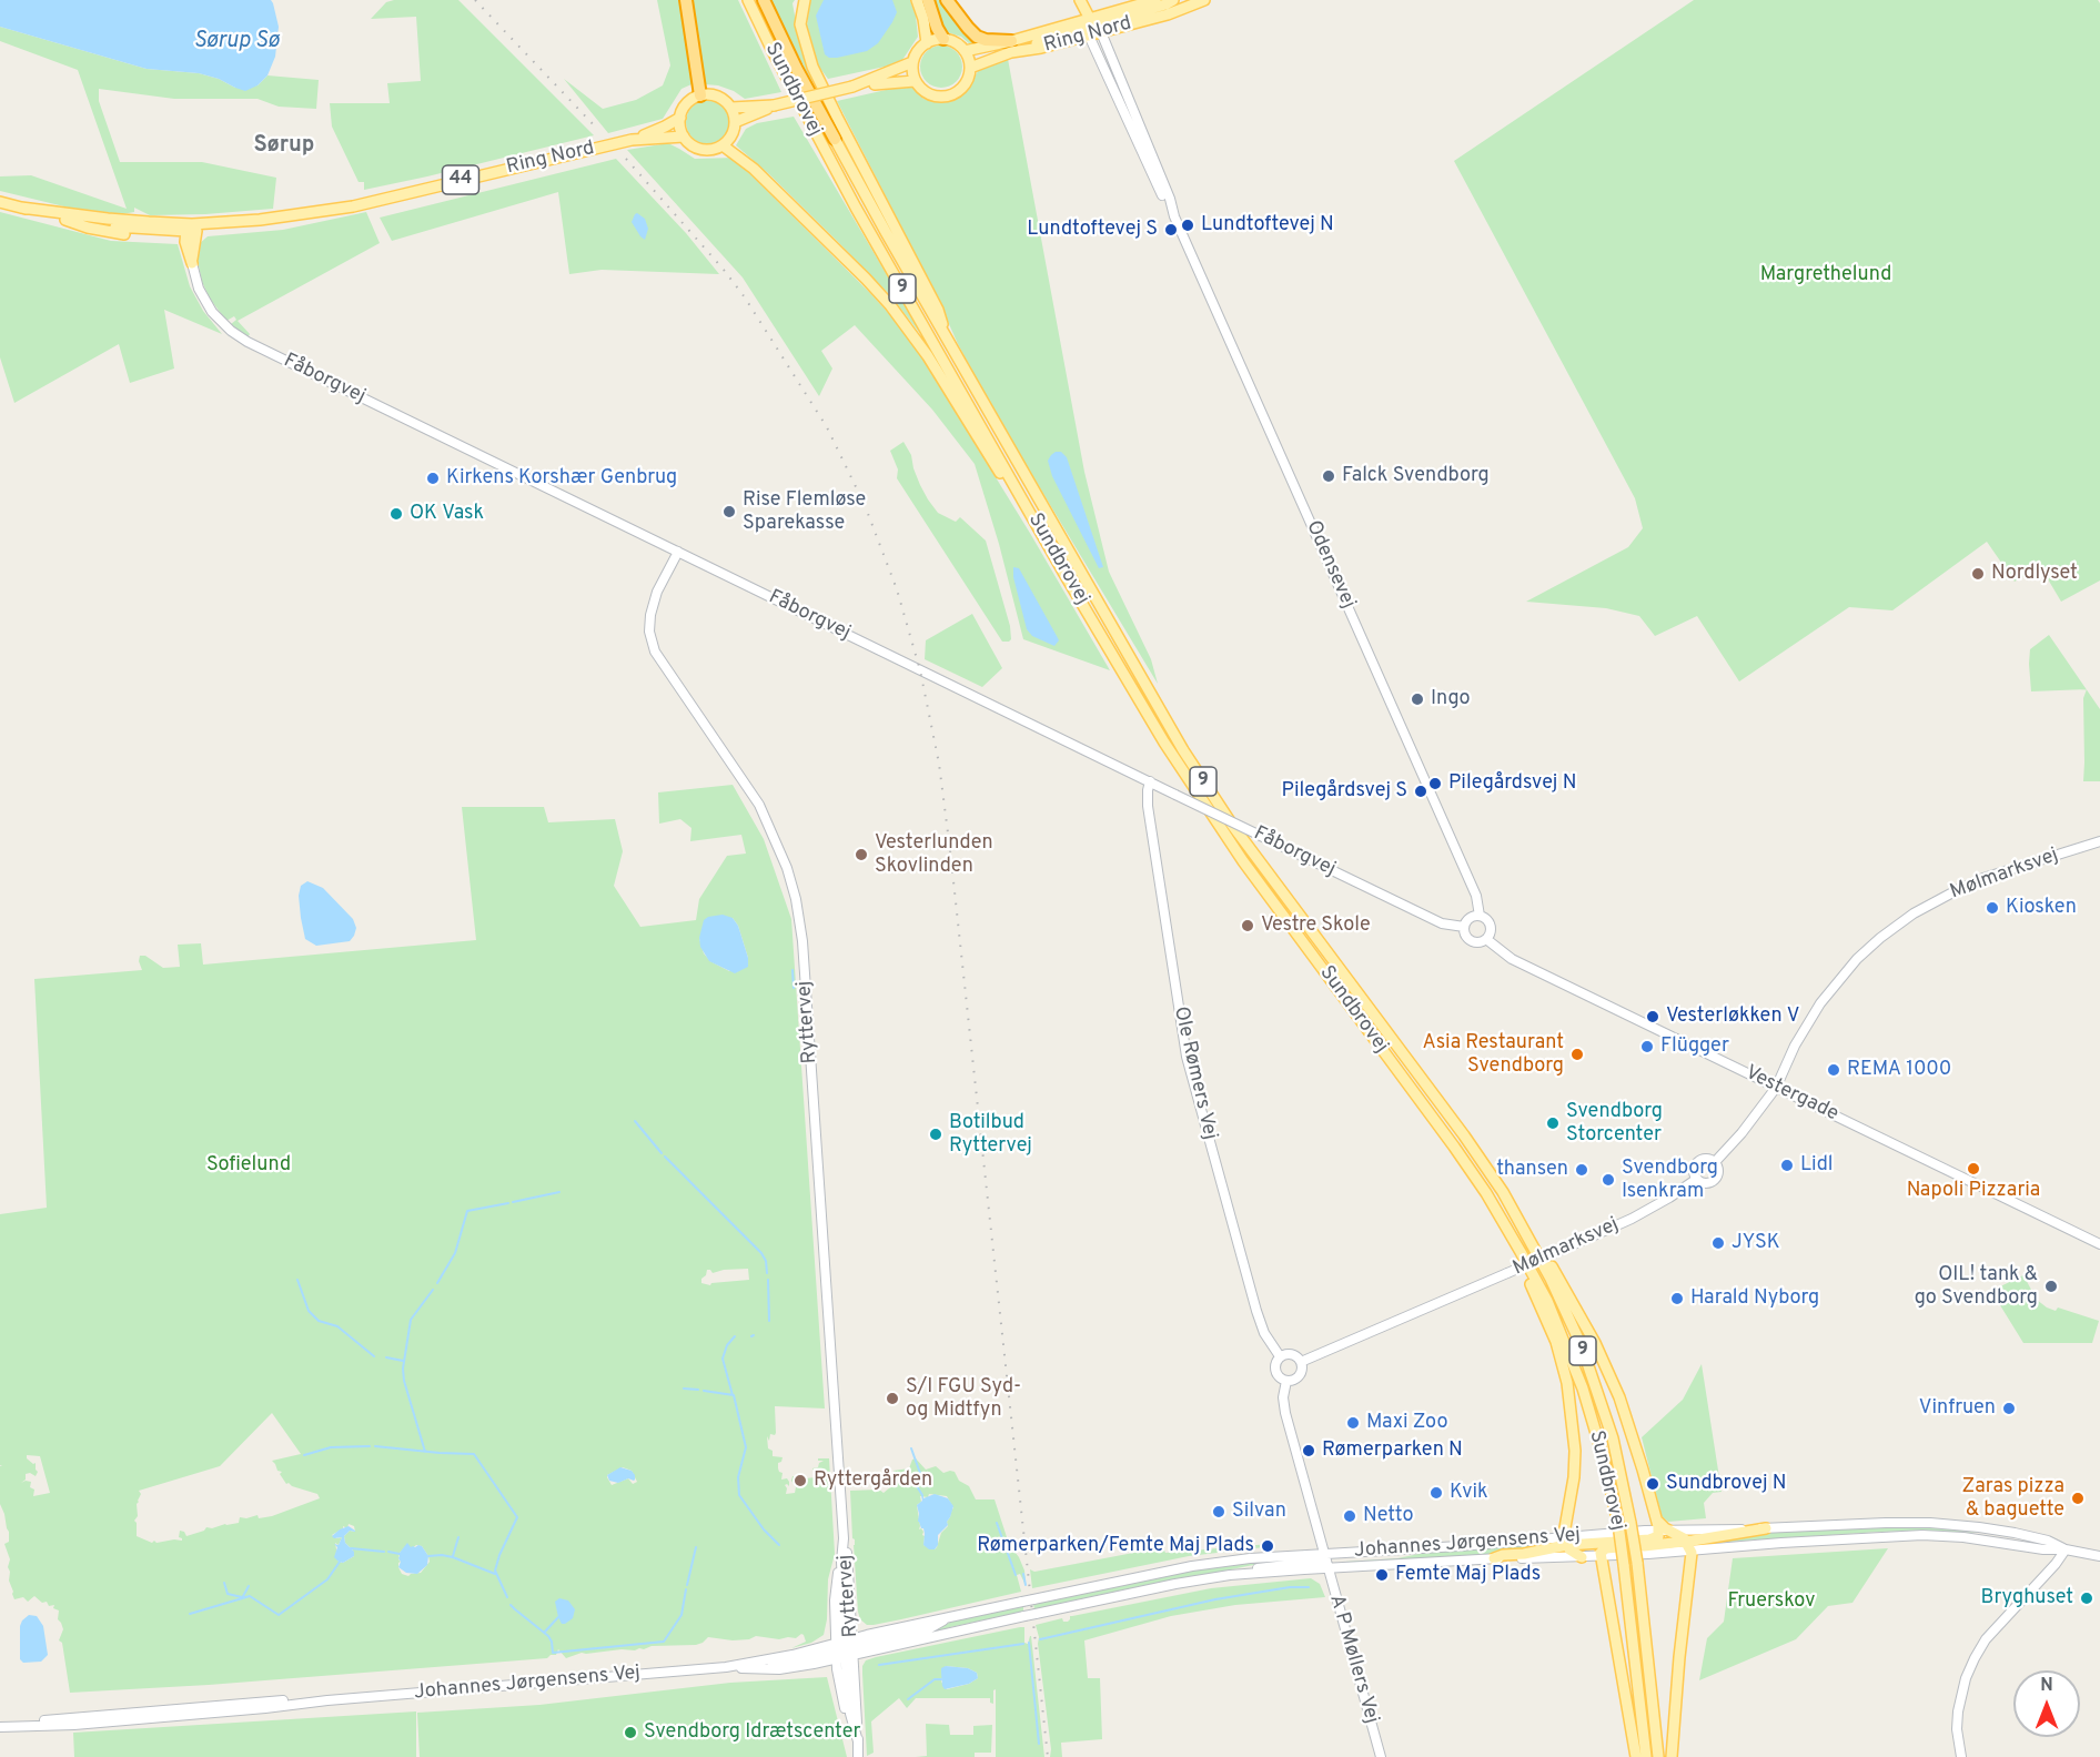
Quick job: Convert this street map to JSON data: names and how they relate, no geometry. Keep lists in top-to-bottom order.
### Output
{
  "streets": {
    "highway": ["9"],
    "main road": [
      "Ring Nord",
      "Sundbrovej",
      "44",
      "Odensevej"
    ],
    "street": [
      "Fåborgvej",
      "Mølmarksvej",
      "Ryttervej",
      "Ole Rømers Vej",
      "Vestergade",
      "Johannes Jørgensens Vej",
      "A P Møllers Vej"
    ]
  },
  "crossings": [
    ["Ring Nord", "44"],
    ["Ring Nord", "Odensevej"],
    ["Sundbrovej", "9"],
    ["Fåborgvej", "Odensevej"],
    ["Fåborgvej", "Ryttervej"],
    ["Fåborgvej", "Ole Rømers Vej"],
    ["Fåborgvej", "Vestergade"],
    ["Odensevej", "Vestergade"],
    ["Mølmarksvej", "Ole Rømers Vej"],
    ["Mølmarksvej", "Vestergade"],
    ["Ryttervej", "Johannes Jørgensens Vej"],
    ["Johannes Jørgensens Vej", "A P Møllers Vej"]
  ],
  "districts": ["Sørup"],
  "water": ["Sørup Sø"],
  "parks": ["Margrethelund", "Sofielund", "Fruerskov"],
  "places": [
    "Lundtoftevej N",
    "Lundtoftevej S",
    "Falck Svendborg",
    "Kirkens Korshær Genbrug",
    "Rise Flemløse Sparekasse",
    "OK Vask",
    "Nordlyset",
    "Ingo",
    "Pilegårdsvej N",
    "Pilegårdsvej S",
    "Vesterlunden Skovlinden",
    "Kiosken",
    "Vestre Skole",
    "Vesterløkken V",
    "Flügger",
    "Asia Restaurant Svendborg",
    "REMA 1000",
    "Svendborg Storcenter",
    "Botilbud Ryttervej",
    "Lidl",
    "Napoli Pizzaria",
    "thansen",
    "Svendborg Isenkram",
    "JYSK",
    "OIL! tank & go Svendborg",
    "Harald Nyborg",
    "S/I FGU Syd- og Midtfyn",
    "Vinfruen",
    "Maxi Zoo",
    "Rømerparken N",
    "Ryttergården",
    "Sundbrovej N",
    "Kvik",
    "Zaras pizza & baguette",
    "Silvan",
    "Netto",
    "Rømerparken/Femte Maj Plads",
    "Femte Maj Plads",
    "Bryghuset",
    "Svendborg Idrætscenter"
  ],
  "north": "top"
}
